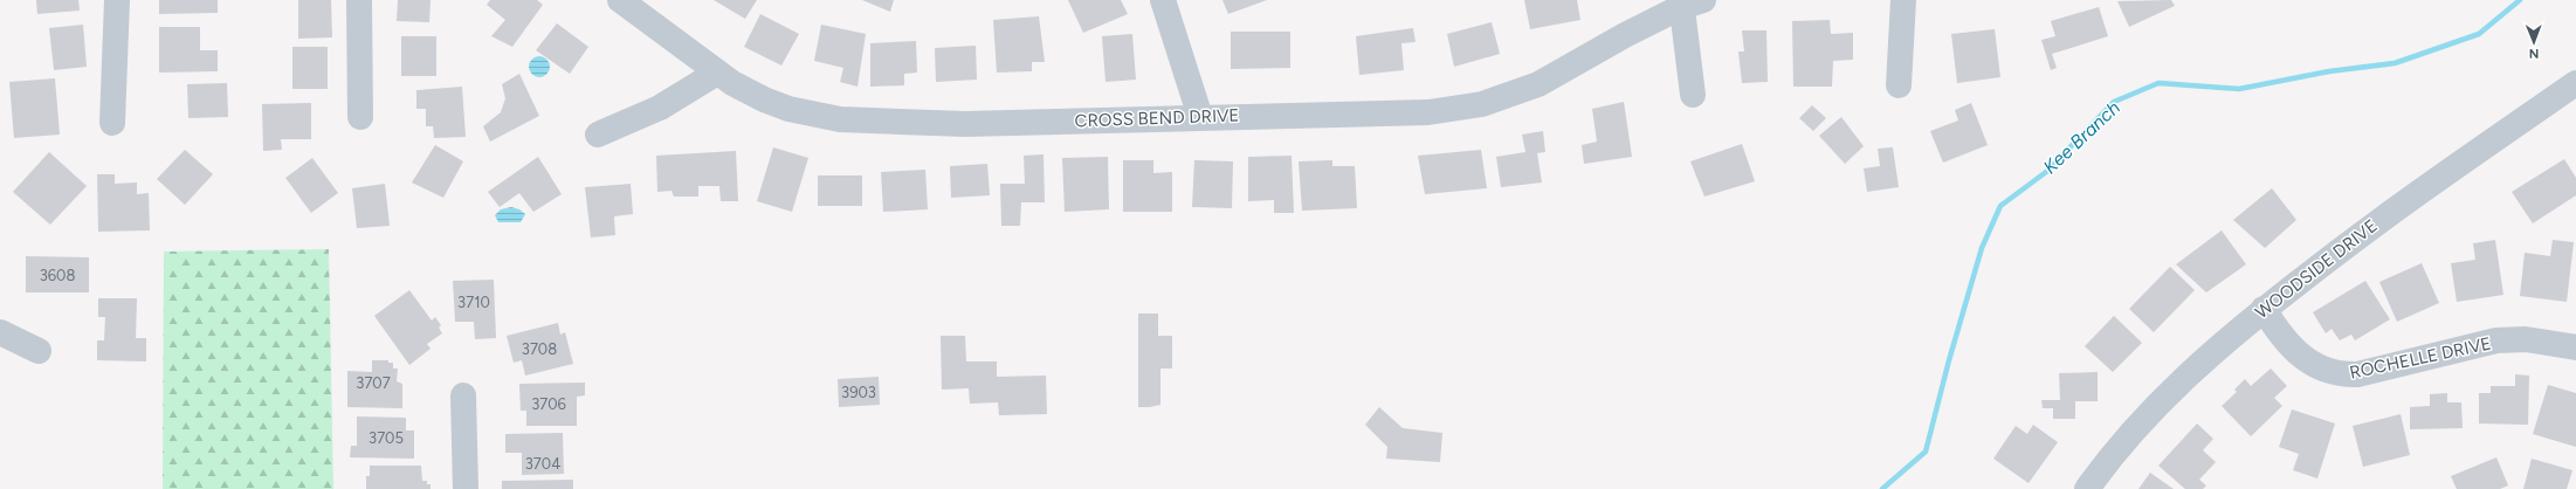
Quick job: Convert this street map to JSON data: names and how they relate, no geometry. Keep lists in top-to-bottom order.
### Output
{
  "streets": {
    "street": ["CROSS BEND DRIVE", "WOODSIDE DRIVE", "ROCHELLE DRIVE"]
  },
  "crossings": [
    ["WOODSIDE DRIVE", "ROCHELLE DRIVE"]
  ],
  "water": ["Kee Branch"],
  "house_numbers": [
    "3608",
    "3710",
    "3708",
    "3707",
    "3903",
    "3706",
    "3705",
    "3704"
  ],
  "north": "bottom"
}
